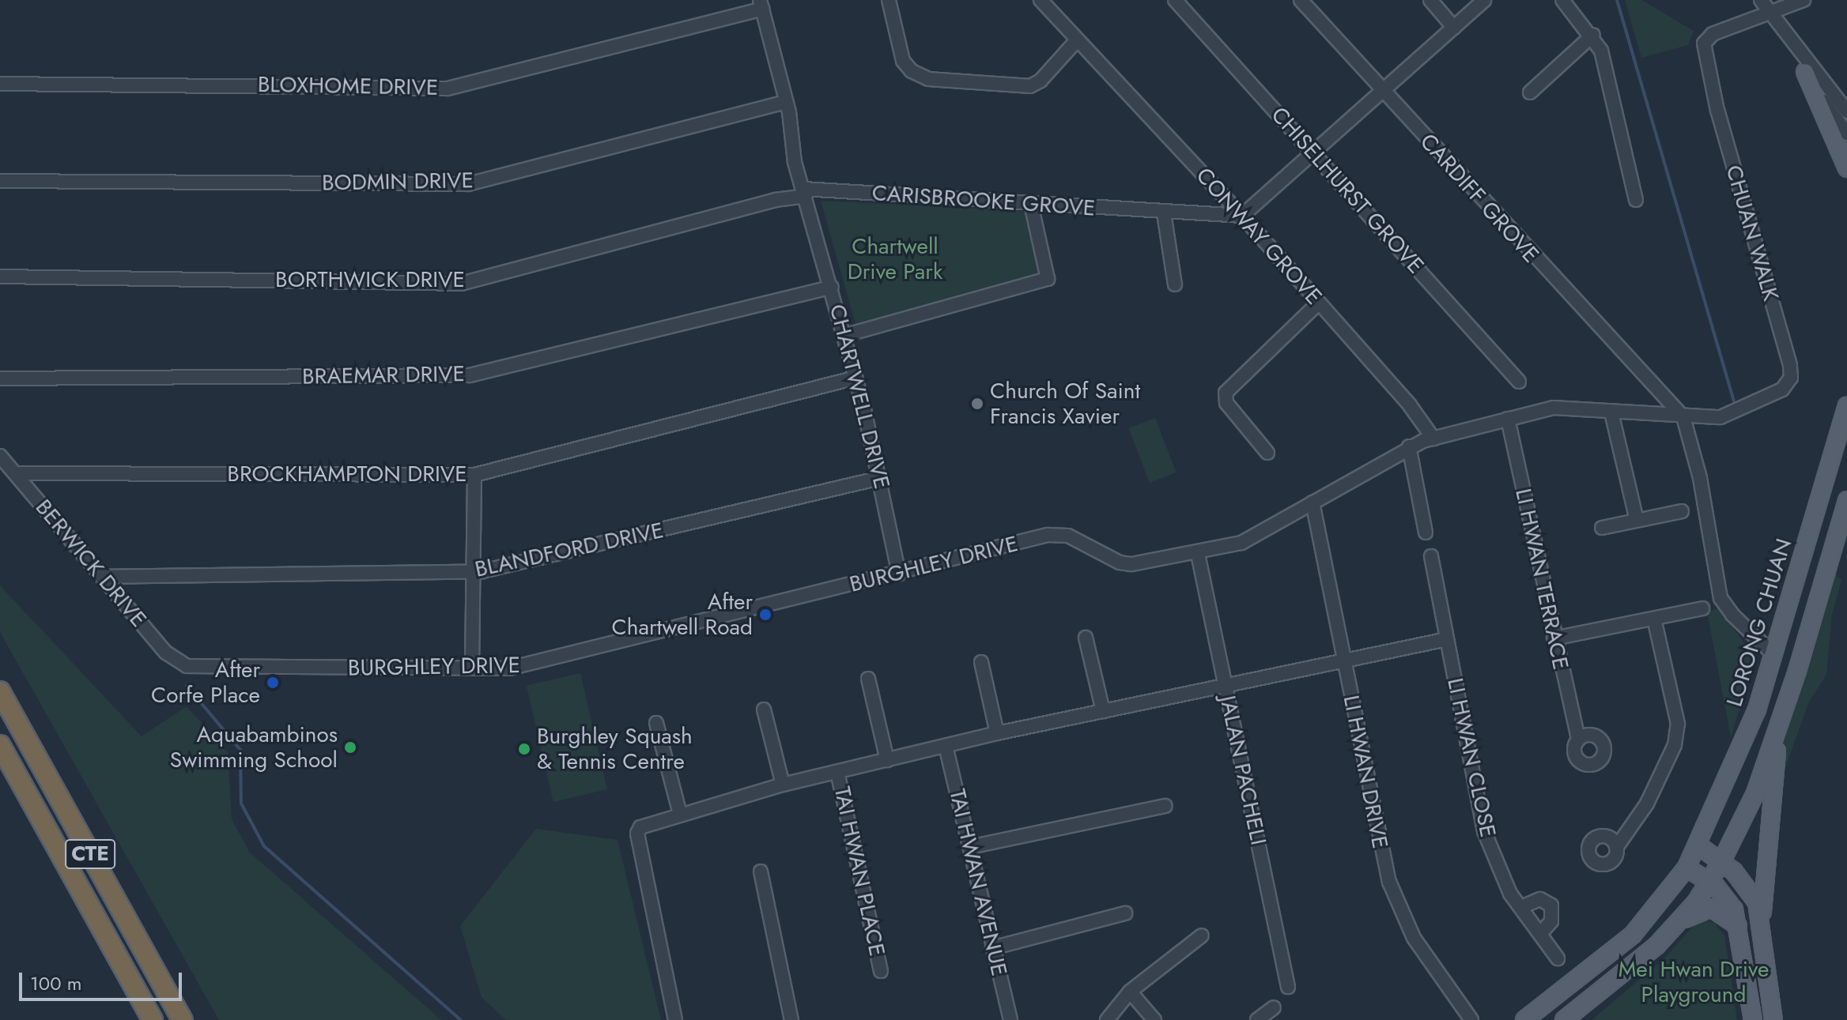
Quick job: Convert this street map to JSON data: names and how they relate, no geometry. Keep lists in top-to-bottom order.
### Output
{
  "streets": {
    "highway": ["CTE"],
    "main road": ["LORONG CHUAN"],
    "street": [
      "BLOXHOME DRIVE",
      "BODMIN DRIVE",
      "CHISELHURST GROVE",
      "CARDIFF GROVE",
      "CARISBROOKE GROVE",
      "CHUAN WALK",
      "CONWAY GROVE",
      "BORTHWICK DRIVE",
      "BRAEMAR DRIVE",
      "CHARTWELL DRIVE",
      "BROCKHAMPTON DRIVE",
      "BLANDFORD DRIVE",
      "BERWICK DRIVE",
      "BURGHLEY DRIVE",
      "LI HWAN TERRACE",
      "LI HWAN CLOSE",
      "JALAN PACHELI",
      "LI HWAN DRIVE",
      "TAI HWAN PLACE",
      "TAI HWAN AVENUE"
    ]
  },
  "crossings": [
    ["BLOXHOME DRIVE", "CHARTWELL DRIVE"],
    ["BODMIN DRIVE", "CHARTWELL DRIVE"],
    ["CARDIFF GROVE", "CHUAN WALK"],
    ["CARDIFF GROVE", "BURGHLEY DRIVE"],
    ["CARDIFF GROVE", "LORONG CHUAN"],
    ["CARISBROOKE GROVE", "CONWAY GROVE"],
    ["CARISBROOKE GROVE", "BORTHWICK DRIVE"],
    ["CARISBROOKE GROVE", "CHARTWELL DRIVE"],
    ["CHUAN WALK", "BURGHLEY DRIVE"],
    ["CONWAY GROVE", "BURGHLEY DRIVE"],
    ["BORTHWICK DRIVE", "CHARTWELL DRIVE"],
    ["BRAEMAR DRIVE", "CHARTWELL DRIVE"],
    ["CHARTWELL DRIVE", "BROCKHAMPTON DRIVE"],
    ["CHARTWELL DRIVE", "BLANDFORD DRIVE"],
    ["CHARTWELL DRIVE", "BURGHLEY DRIVE"],
    ["BROCKHAMPTON DRIVE", "BERWICK DRIVE"],
    ["BLANDFORD DRIVE", "BERWICK DRIVE"],
    ["BERWICK DRIVE", "BURGHLEY DRIVE"],
    ["BURGHLEY DRIVE", "LI HWAN TERRACE"],
    ["BURGHLEY DRIVE", "JALAN PACHELI"],
    ["BURGHLEY DRIVE", "LI HWAN DRIVE"]
  ],
  "parks": ["Chartwell Drive Park", "Mei Hwan Drive Playground"],
  "places": [
    "Church Of Saint Francis Xavier",
    "After Chartwell Road",
    "After Corfe Place",
    "Aquabambinos Swimming School",
    "Burghley Squash & Tennis Centre"
  ],
  "scale_bar": "100 m"
}
